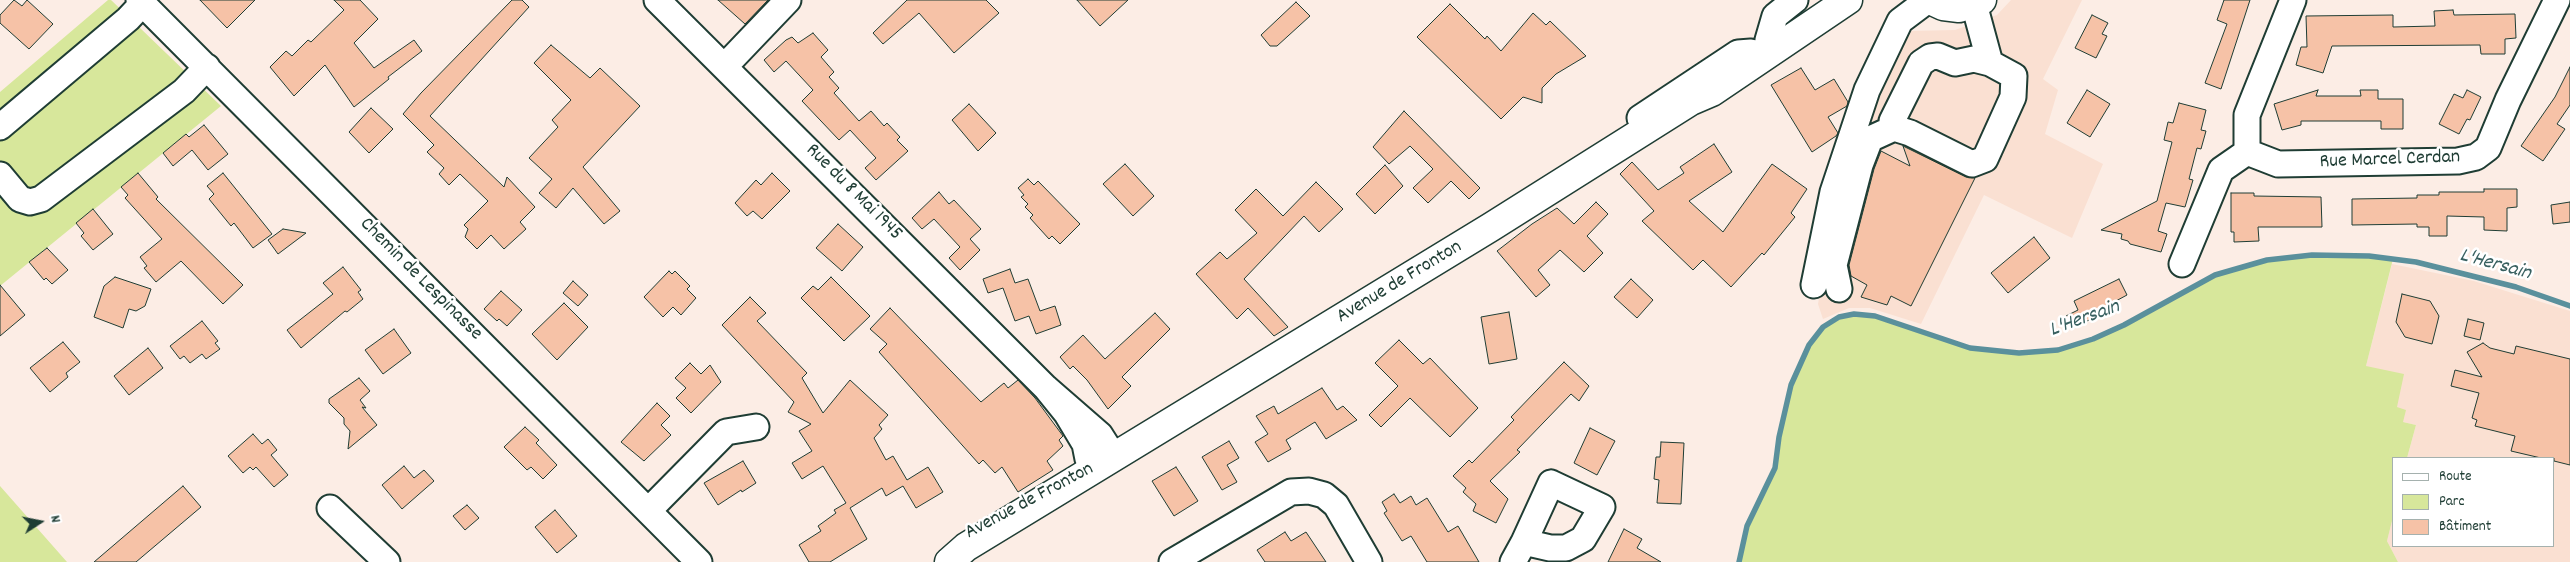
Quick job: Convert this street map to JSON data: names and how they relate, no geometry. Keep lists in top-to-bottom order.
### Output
{
  "streets": {
    "main road": ["Avenue de Fronton"],
    "street": ["Rue Marcel Cerdan", "Rue du 8 Mai 1945", "Chemin de Lespinasse"]
  },
  "crossings": [
    ["Rue du 8 Mai 1945", "Avenue de Fronton"]
  ],
  "water": ["L'Hersain"],
  "legend": ["Route", "Parc", "Bâtiment"],
  "north": "right"
}
